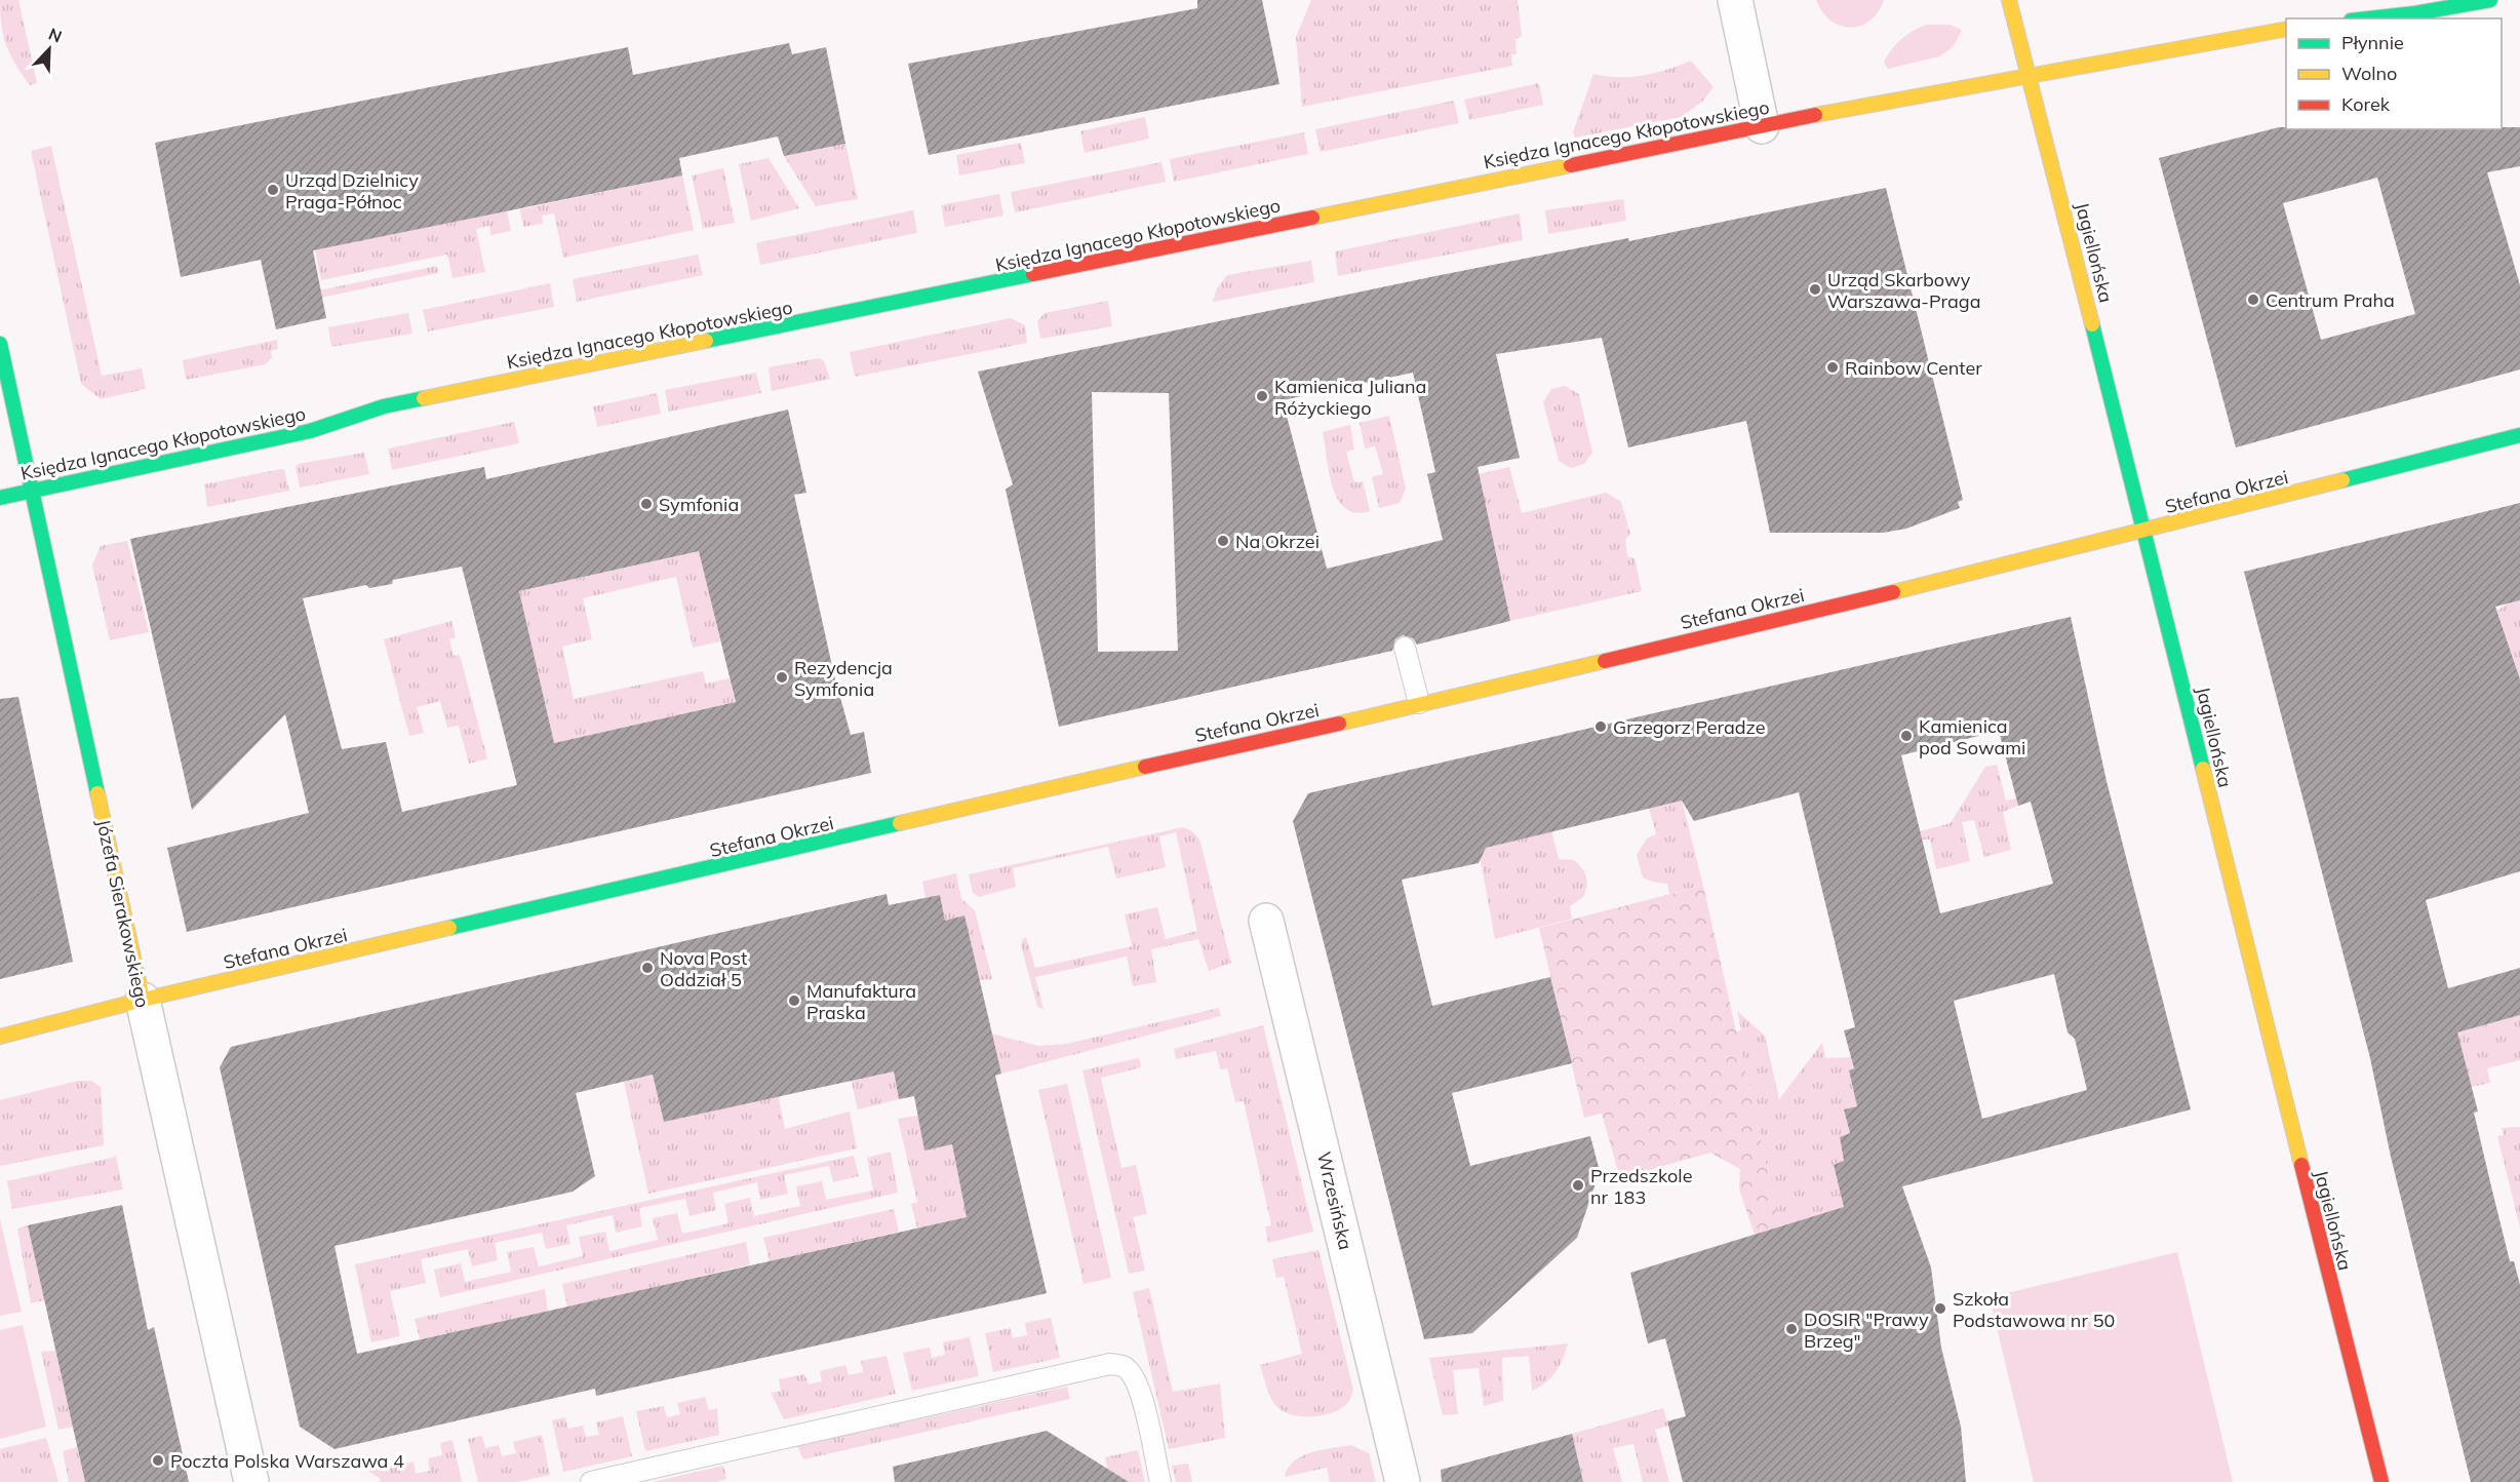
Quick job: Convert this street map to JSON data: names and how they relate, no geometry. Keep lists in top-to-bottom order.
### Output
{
  "streets": {
    "street": [
      "Księdza Ignacego Kłopotowskiego",
      "Jagiellońska",
      "Stefana Okrzei",
      "Józefa Sierakowskiego",
      "Wrzesińska"
    ]
  },
  "crossings": [
    ["Księdza Ignacego Kłopotowskiego", "Jagiellońska"],
    ["Księdza Ignacego Kłopotowskiego", "Józefa Sierakowskiego"],
    ["Jagiellońska", "Stefana Okrzei"],
    ["Stefana Okrzei", "Józefa Sierakowskiego"]
  ],
  "places": [
    "Urząd Dzielnicy Praga-Północ",
    "Urząd Skarbowy Warszawa-Praga",
    "Centrum Praha",
    "Rainbow Center",
    "Kamienica Juliana Różyckiego",
    "Symfonia",
    "Na Okrzei",
    "Rezydencja Symfonia",
    "Grzegorz Peradze",
    "Kamienica pod Sowami",
    "Nova Post Oddział 5",
    "Manufaktura Praska",
    "Przedszkole nr 183",
    "Szkoła Podstawowa nr 50",
    "DOSIR \"Prawy Brzeg\"",
    "Poczta Polska Warszawa 4"
  ],
  "legend": ["Płynnie", "Wolno", "Korek"],
  "north": "top right"
}
